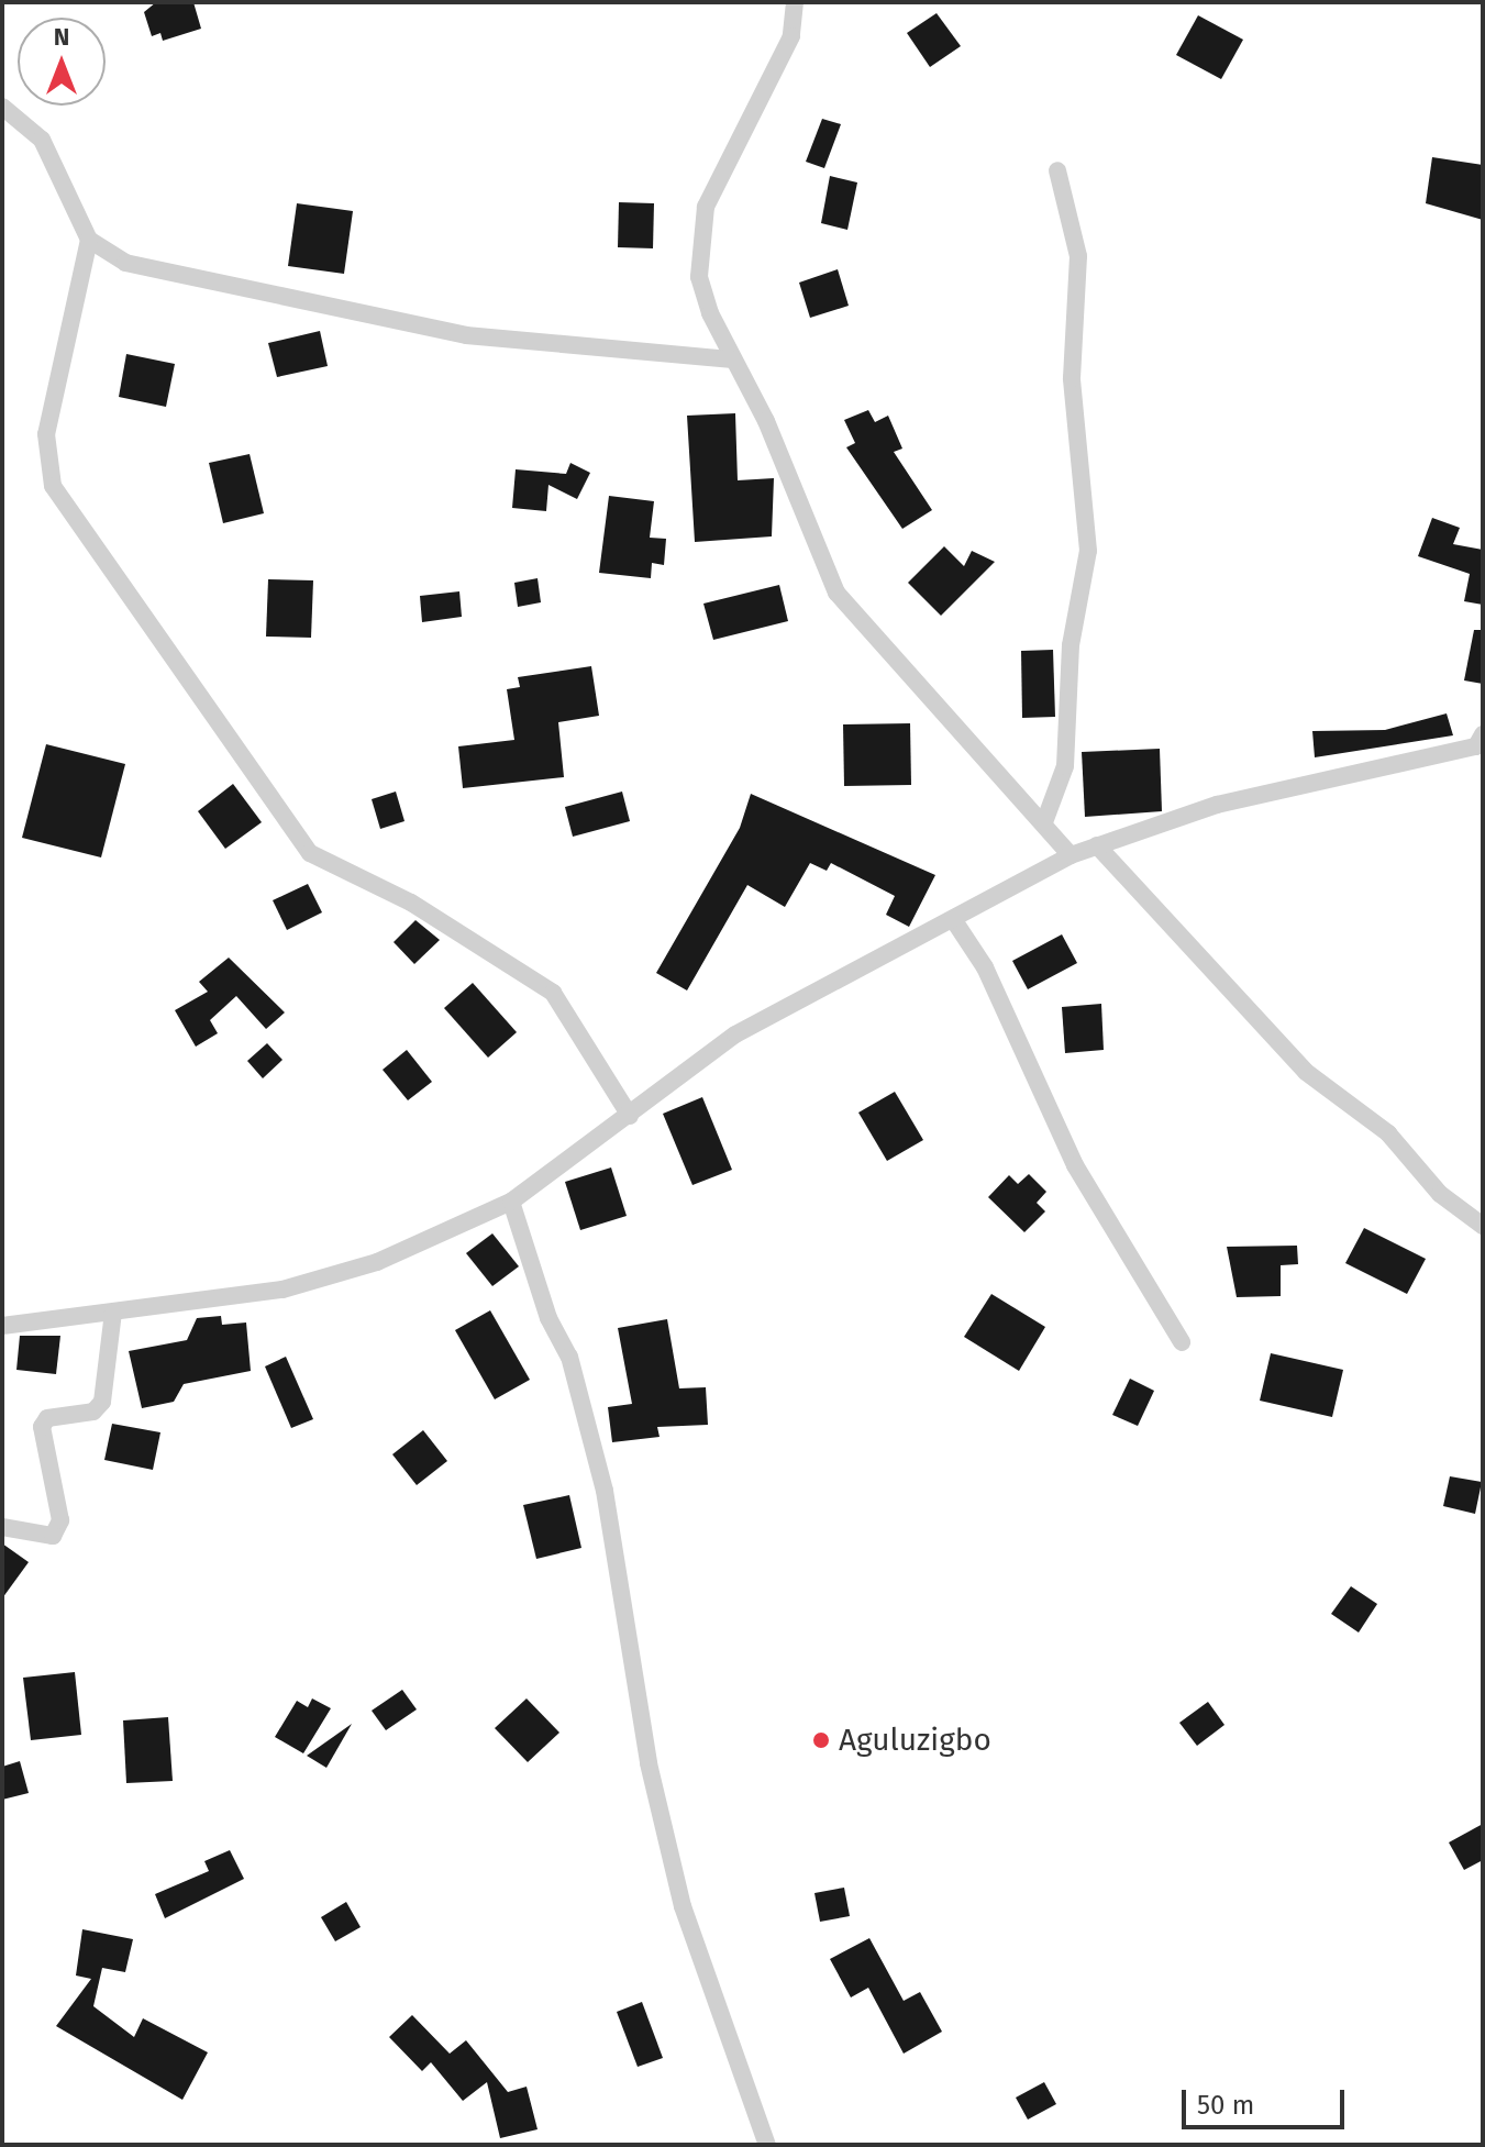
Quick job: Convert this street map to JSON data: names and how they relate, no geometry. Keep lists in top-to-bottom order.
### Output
{
  "places": ["Aguluzigbo"],
  "scale_bar": "50 m",
  "north": "top"
}
